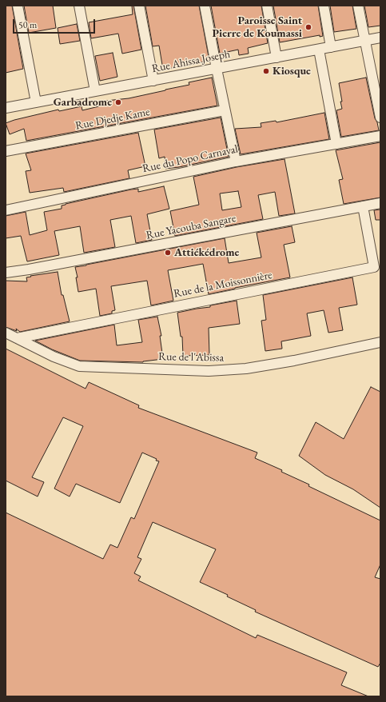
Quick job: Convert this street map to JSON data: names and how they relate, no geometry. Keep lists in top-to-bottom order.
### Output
{
  "streets": {
    "street": [
      "Rue Ahissa Joseph",
      "Rue Djedje Kame",
      "Rue du Popo Carnaval",
      "Rue Yacouba Sangare",
      "Rue de la Moissonnière",
      "Rue de l'Abissa"
    ]
  },
  "crossings": [
    ["Rue Yacouba Sangare", "Rue de la Moissonnière"],
    ["Rue de la Moissonnière", "Rue de l'Abissa"]
  ],
  "places": [
    "Paroisse Saint Pierre de Koumassi",
    "Kiosque",
    "Garbadrome",
    "Attiékédrome"
  ],
  "scale_bar": "50 m"
}
